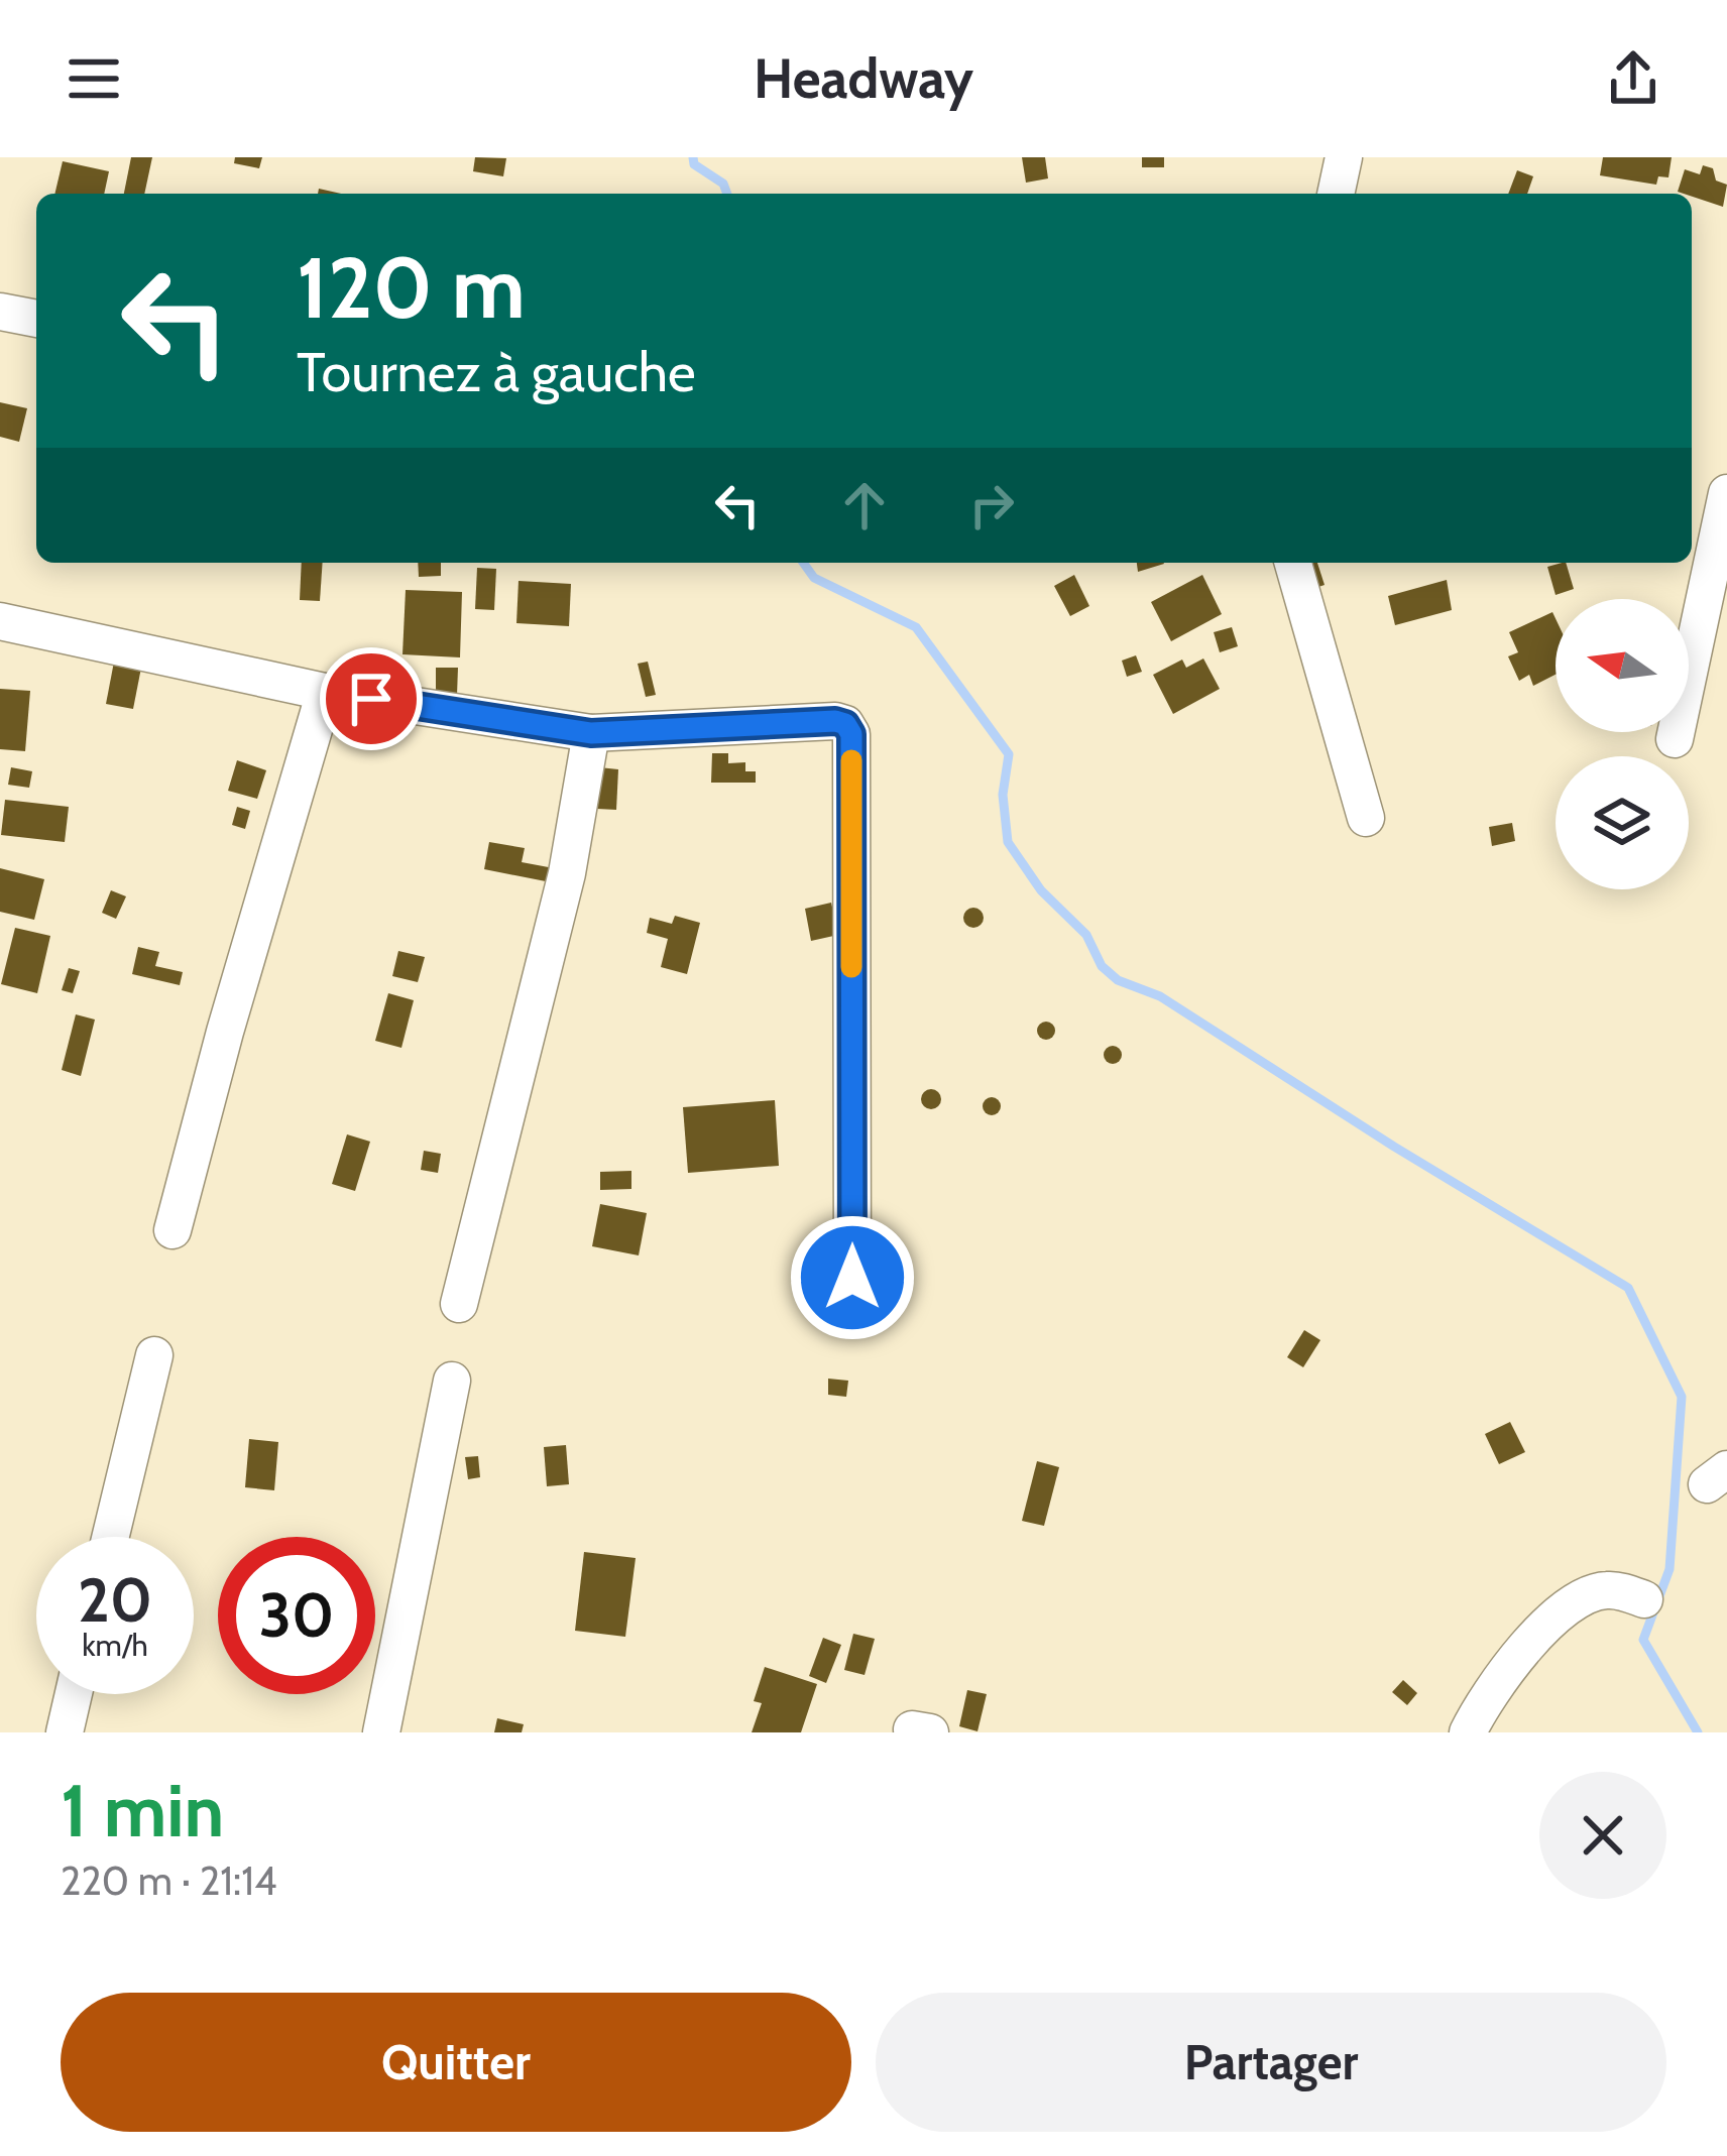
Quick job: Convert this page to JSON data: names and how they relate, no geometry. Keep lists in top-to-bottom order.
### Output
{
  "north": "left",
  "page": {
    "header": "Headway",
    "turn": ["120 m", "Tournez à gauche"],
    "speed": "20 km/h",
    "limit": "30",
    "heading": ["1 min", "220 m · 21:14"],
    "buttons": ["Quitter", "Partager"]
  }
}
